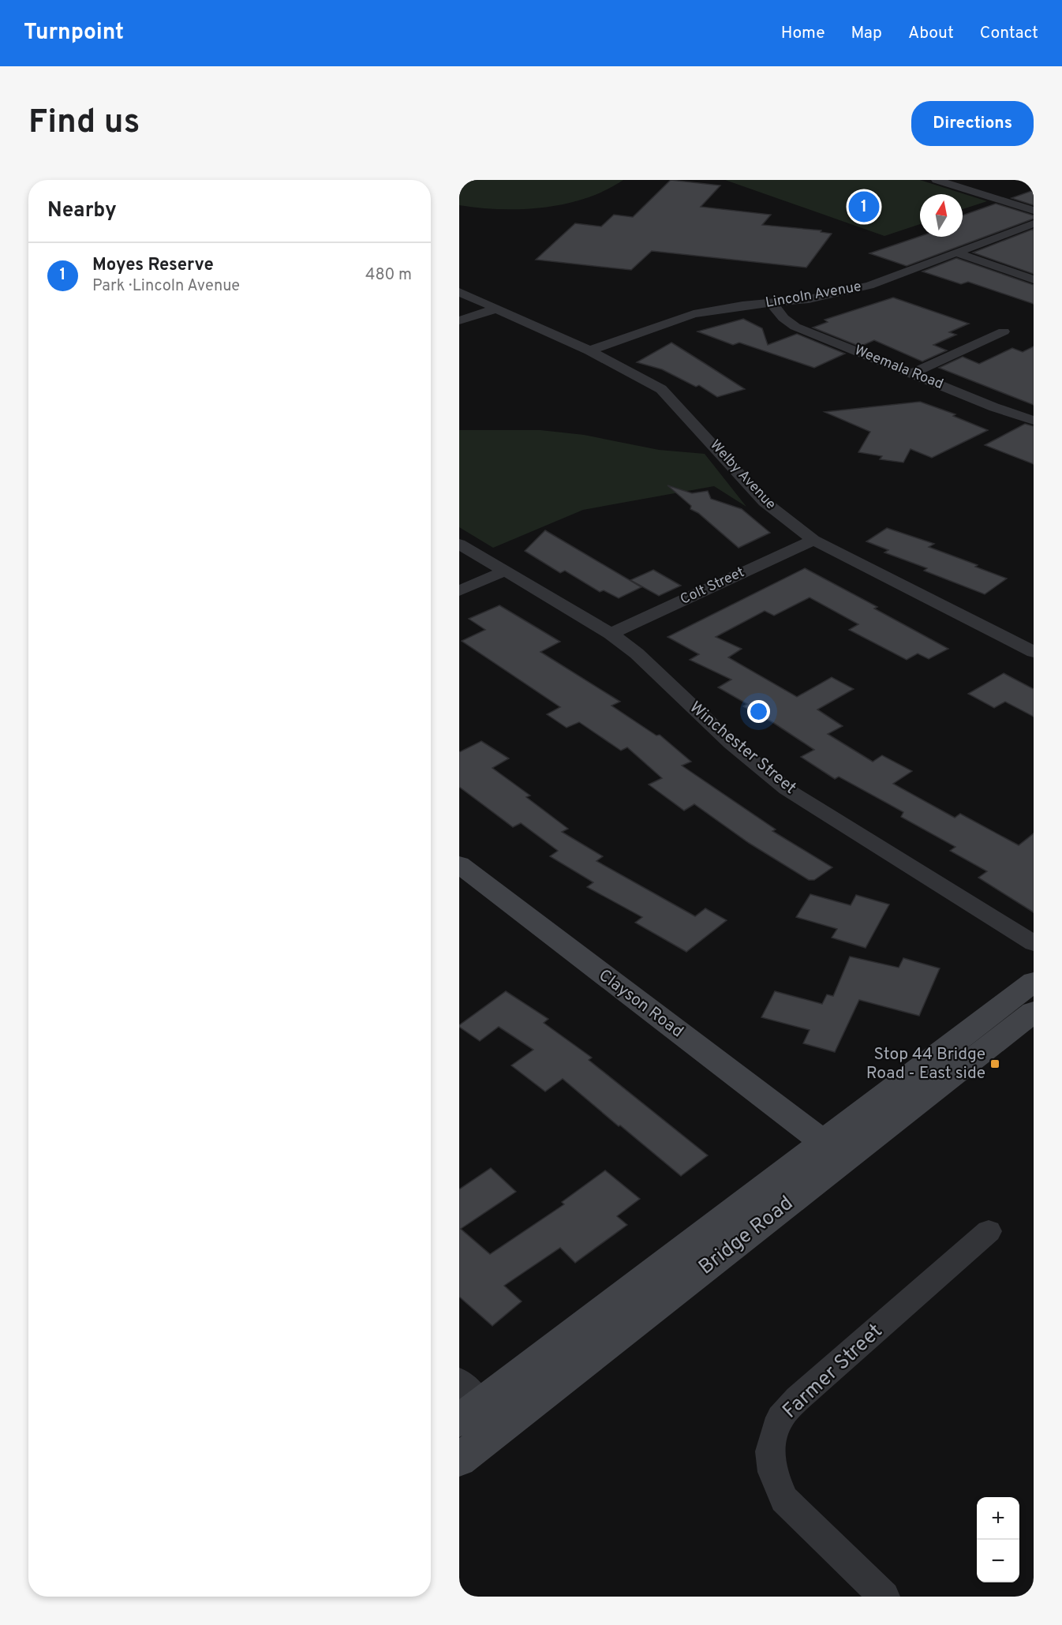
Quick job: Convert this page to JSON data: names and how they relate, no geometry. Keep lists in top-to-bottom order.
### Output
{
  "streets": {
    "main road": ["Clayson Road", "Bridge Road"],
    "street": [
      "Lincoln Avenue",
      "Weemala Road",
      "Welby Avenue",
      "Colt Street",
      "Winchester Street",
      "Farmer Street"
    ]
  },
  "crossings": [
    ["Lincoln Avenue", "Weemala Road"],
    ["Lincoln Avenue", "Welby Avenue"],
    ["Welby Avenue", "Colt Street"],
    ["Colt Street", "Winchester Street"],
    ["Clayson Road", "Bridge Road"]
  ],
  "places": {
    "transit": ["Stop 44 Bridge Road - East side"]
  },
  "north": "top",
  "page": {
    "header": "Turnpoint",
    "nav": [
      "Home",
      "Map",
      "About",
      "Contact"
    ],
    "buttons": "Directions",
    "title": "Find us",
    "heading": "Nearby",
    "pins": "1",
    "list": [
      {
        "mark": "1",
        "name": "Moyes Reserve",
        "note": "Park · Lincoln Avenue",
        "value": "480 m"
      }
    ],
    "map_buttons": ["+", "−"]
  }
}
